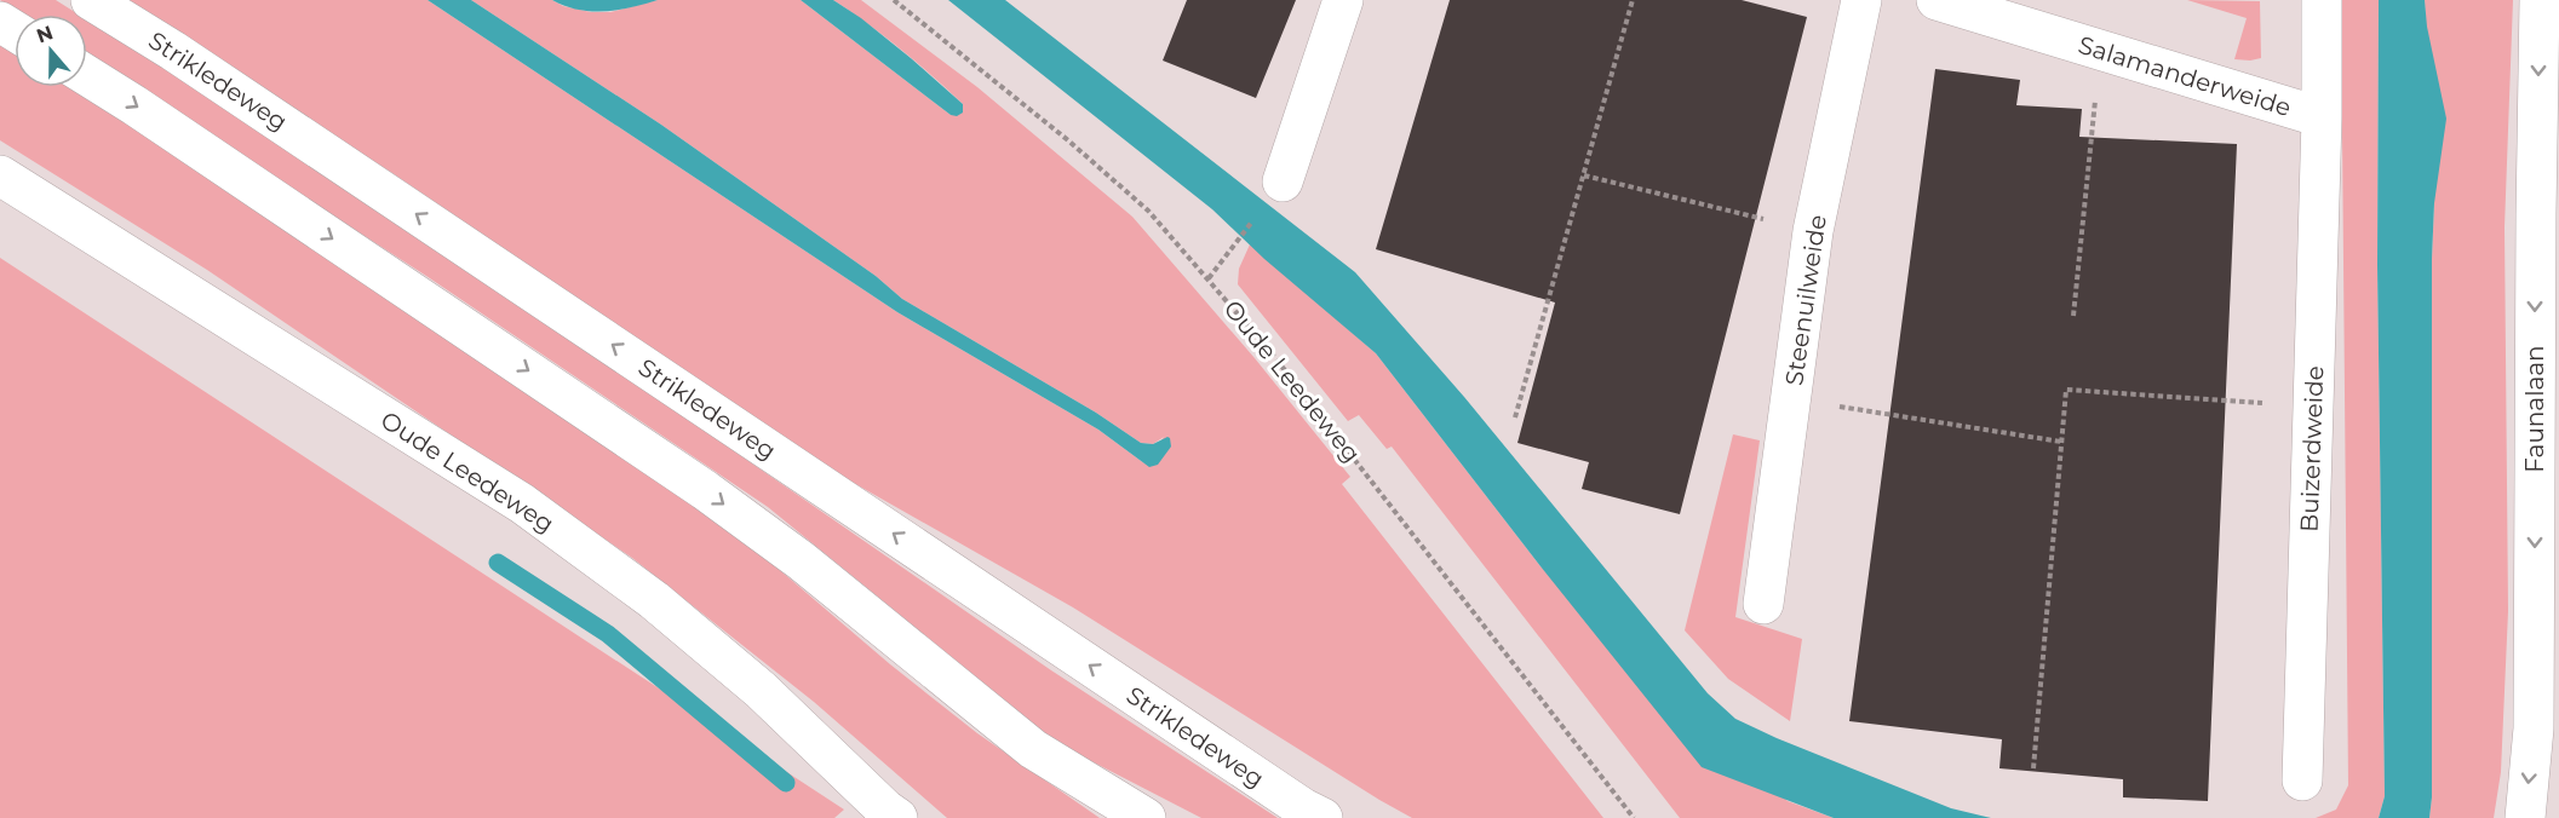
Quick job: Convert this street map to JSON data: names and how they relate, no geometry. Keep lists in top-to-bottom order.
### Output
{
  "streets": {
    "street": [
      "Salamanderweide",
      "Strikledeweg",
      "Steenuilweide",
      "Oude Leedeweg",
      "Faunalaan",
      "Buizerdweide"
    ]
  },
  "crossings": [
    ["Salamanderweide", "Buizerdweide"]
  ],
  "one_way": ["Faunalaan"],
  "north": "top"
}
